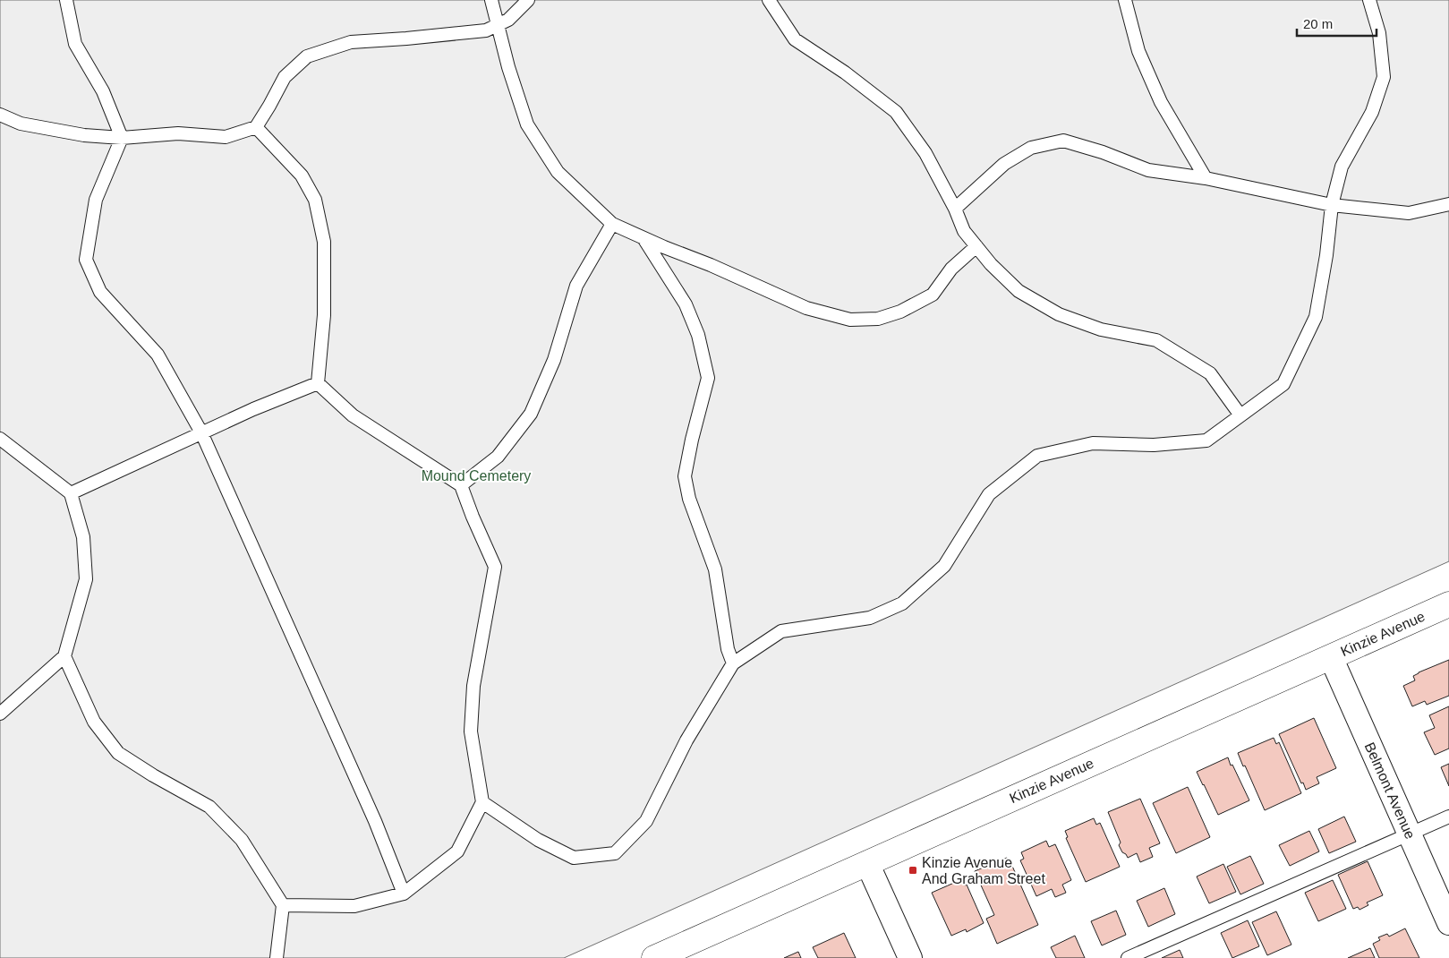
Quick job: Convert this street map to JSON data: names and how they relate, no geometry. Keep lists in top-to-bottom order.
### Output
{
  "streets": {
    "street": ["Kinzie Avenue", "Belmont Avenue"]
  },
  "crossings": [
    ["Kinzie Avenue", "Belmont Avenue"]
  ],
  "parks": ["Mound Cemetery"],
  "places": {
    "transit": ["Kinzie Avenue And Graham Street"]
  },
  "scale_bar": "20 m"
}
